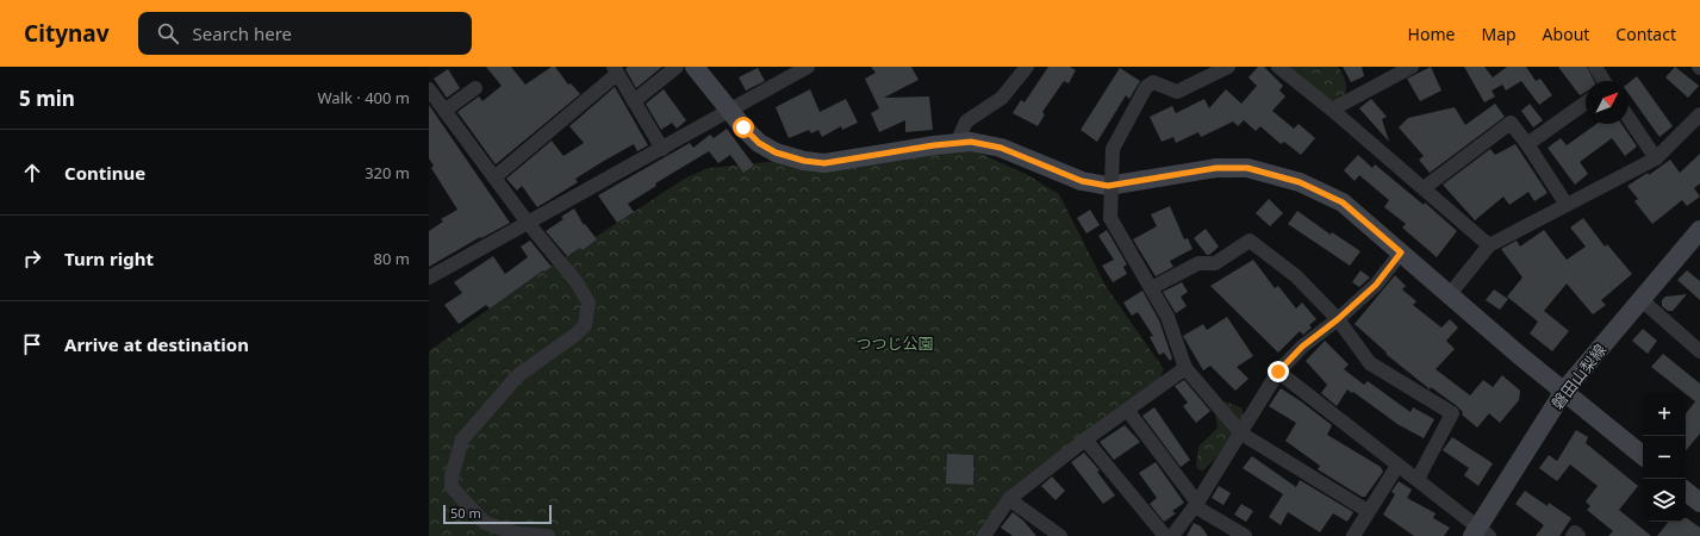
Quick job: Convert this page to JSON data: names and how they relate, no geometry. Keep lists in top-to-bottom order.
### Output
{
  "streets": {
    "street": ["磐田山梨線"]
  },
  "parks": ["つつじ公園"],
  "scale_bar": "50 m",
  "north": "top right",
  "page": {
    "header": "Citynav",
    "search": "Search here",
    "nav": [
      "Home",
      "Map",
      "About",
      "Contact"
    ],
    "heading": ["5 min", "Walk · 400 m"],
    "list": [
      ["Continue", "320 m"],
      ["Turn right", "80 m"],
      "Arrive at destination"
    ],
    "map_buttons": ["+", "−"],
    "scale": "50 m"
  }
}
